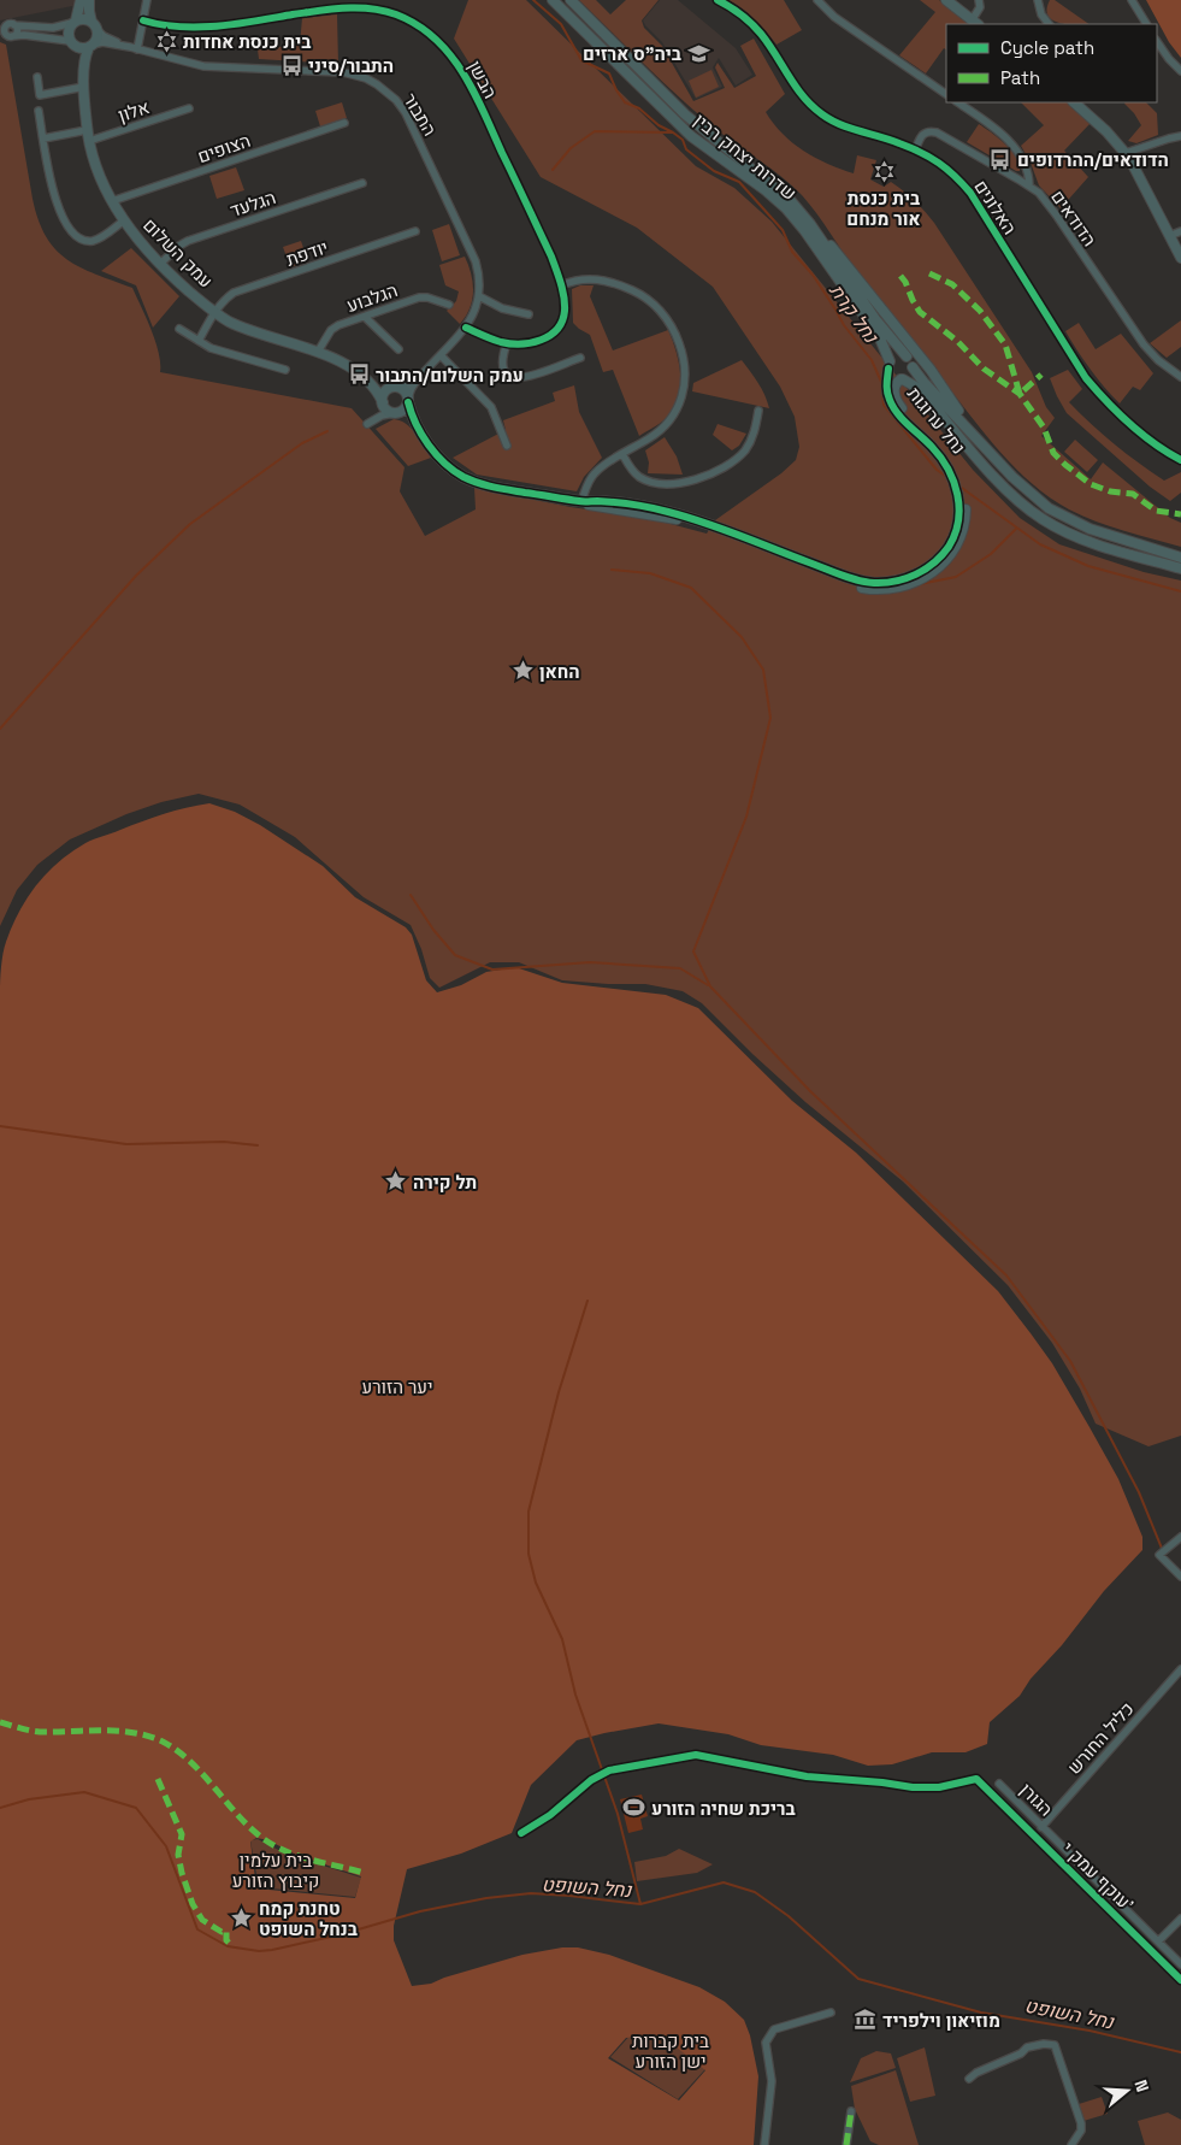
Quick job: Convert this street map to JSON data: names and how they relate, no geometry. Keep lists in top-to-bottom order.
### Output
{
  "streets": {
    "street": [
      "הבשן",
      "אלון",
      "התבור",
      "הצופים",
      "שדרות יצחק רבין",
      "הגלעד",
      "האלונים",
      "הדודאים",
      "עמק השלום",
      "יודפת",
      "הגלבוע",
      "נחל ערוגות",
      "כליל החורש",
      "הגורן",
      "עוקף עמק י’"
    ]
  },
  "crossings": [
    ["הבשן", "התבור"],
    ["אלון", "עמק השלום"],
    ["התבור", "עמק השלום"],
    ["התבור", "נחל ערוגות"],
    ["הצופים", "עמק השלום"],
    ["שדרות יצחק רבין", "נחל ערוגות"],
    ["הגלעד", "עמק השלום"],
    ["האלונים", "הדודאים"],
    ["עמק השלום", "יודפת"],
    ["עמק השלום", "הגלבוע"],
    ["עמק השלום", "נחל ערוגות"],
    ["כליל החורש", "הגורן"]
  ],
  "water": ["נחל קרת", "נחל השופט"],
  "parks": ["יער הזורע", "בית עלמין קיבוץ הזורע", "בית קברות ישן הזורע"],
  "places": {
    "synagogue": ["בית כנסת אחדות", "בית כנסת אור מנחם"],
    "school or university": ["ביה\"ס ארזים"],
    "bus stop": ["התבור/סיני", "הדודאים/ההרדופים", "עמק השלום/התבור"],
    "place": ["החאן", "תל קירה", "טחנת קמח בנחל השופט"],
    "sports": ["בריכת שחיה הזורע"],
    "museum": ["מוזיאון וילפריד"]
  },
  "legend": ["Cycle path", "Path"],
  "north": "right"
}
